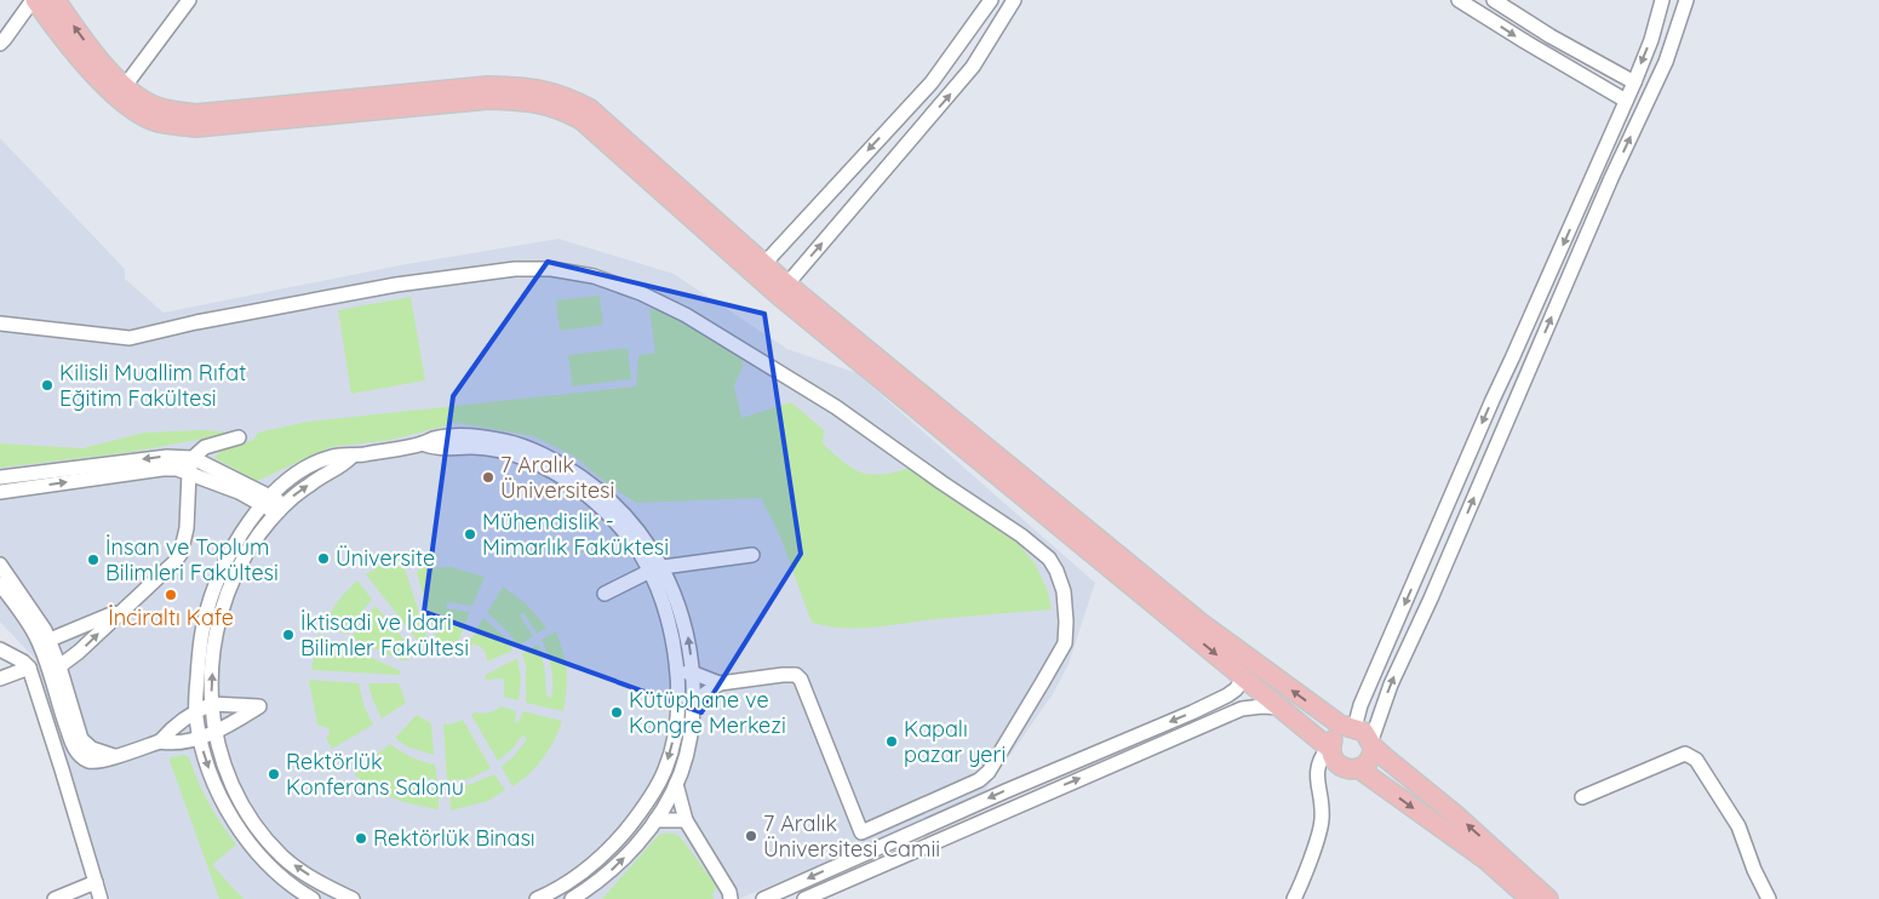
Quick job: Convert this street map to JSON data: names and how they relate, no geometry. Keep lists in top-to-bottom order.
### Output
{
  "places": [
    "Kilisli Muallim Rıfat Eğitim Fakültesi",
    "7 Aralık Üniversitesi",
    "Mühendislik - Mimarlık Faküktesi",
    "Üniversite",
    "İnsan ve Toplum Bilimleri Fakültesi",
    "İnciraltı Kafe",
    "İktisadi ve İdari Bilimler Fakültesi",
    "Kütüphane ve Kongre Merkezi",
    "Kapalı pazar yeri",
    "Rektörlük Konferans Salonu",
    "7 Aralık Üniversitesi Camii",
    "Rektörlük Binası"
  ]
}
